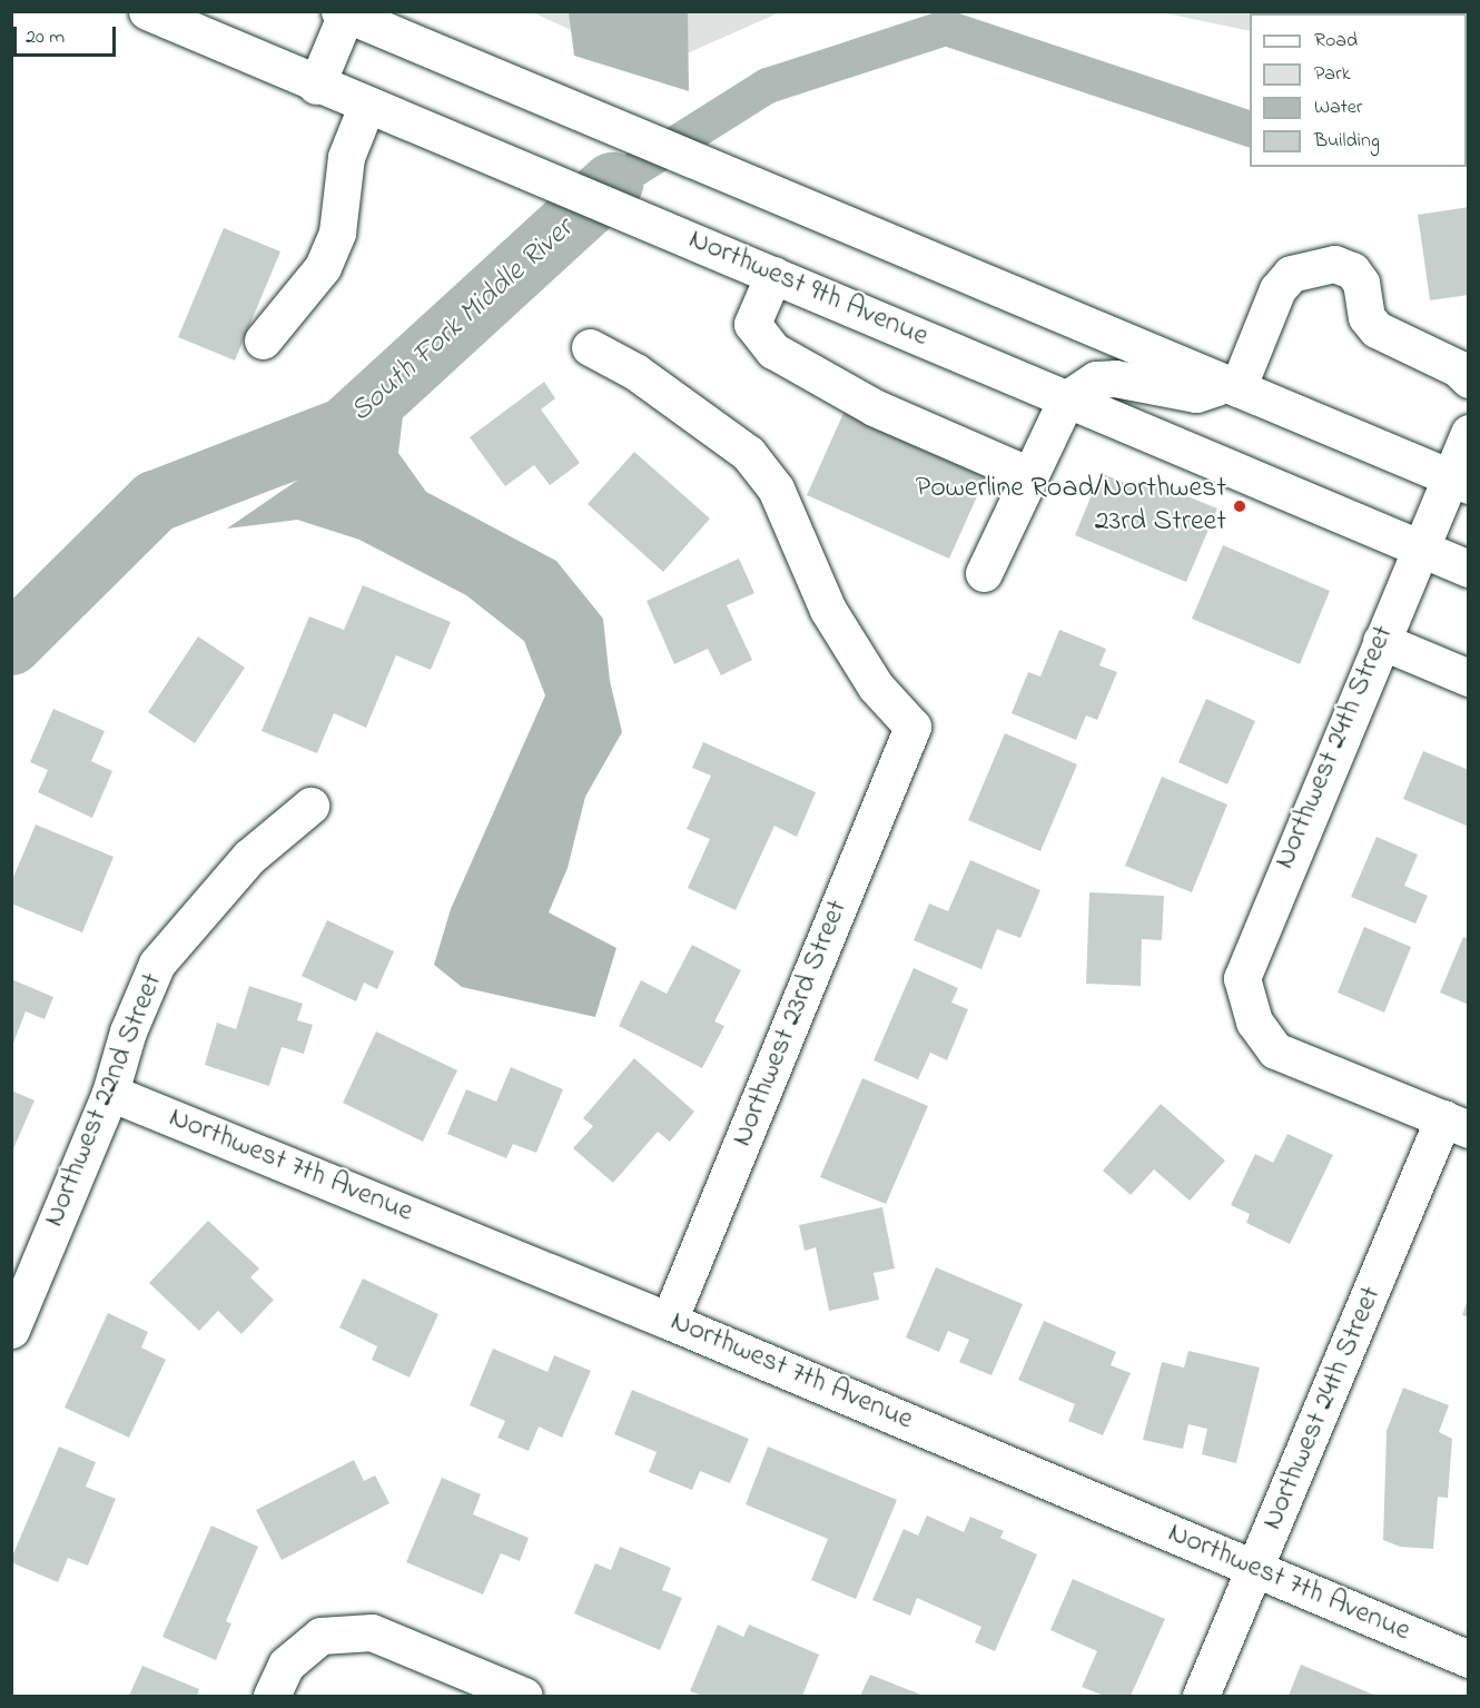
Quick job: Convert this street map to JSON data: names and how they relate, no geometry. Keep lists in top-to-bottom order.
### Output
{
  "streets": {
    "street": [
      "Northwest 9th Avenue",
      "Northwest 24th Street",
      "Northwest 23rd Street",
      "Northwest 22nd Street",
      "Northwest 7th Avenue"
    ]
  },
  "crossings": [
    ["Northwest 9th Avenue", "Northwest 24th Street"],
    ["Northwest 24th Street", "Northwest 7th Avenue"],
    ["Northwest 23rd Street", "Northwest 7th Avenue"],
    ["Northwest 22nd Street", "Northwest 7th Avenue"]
  ],
  "water": ["South Fork Middle River"],
  "places": ["Powerline Road/Northwest 23rd Street"],
  "legend": [
    "Road",
    "Park",
    "Water",
    "Building"
  ],
  "scale_bar": "20 m"
}
